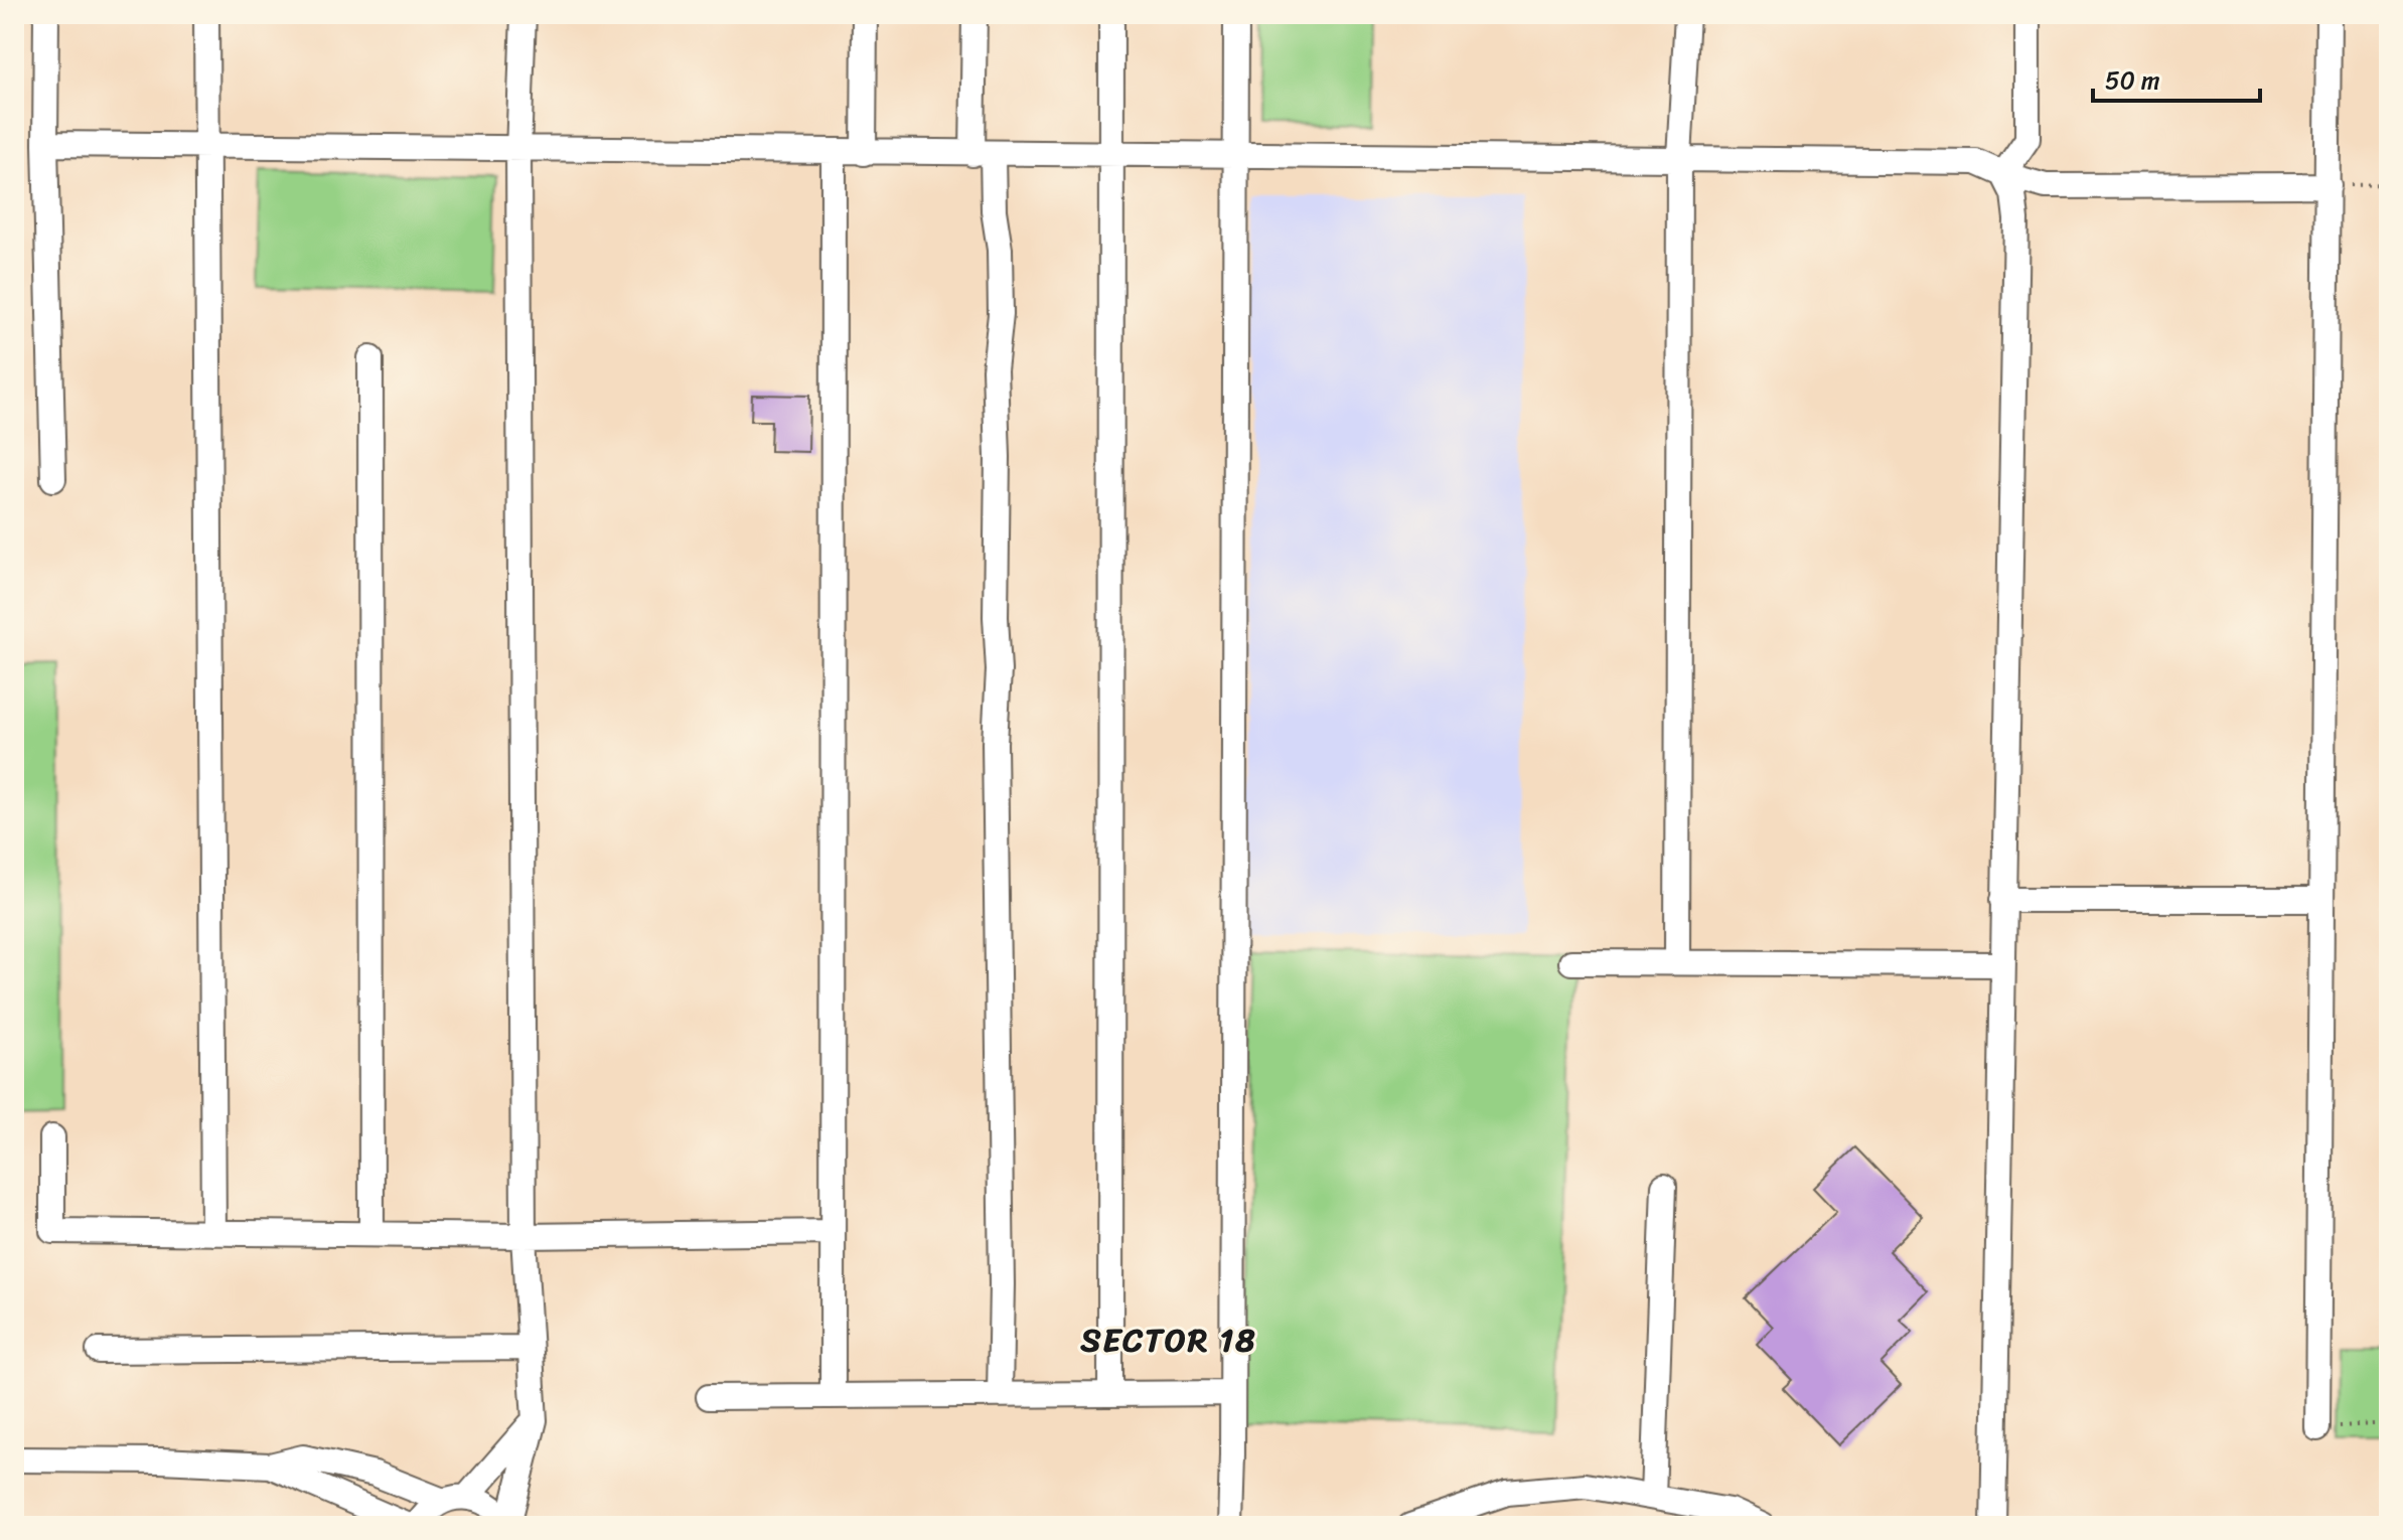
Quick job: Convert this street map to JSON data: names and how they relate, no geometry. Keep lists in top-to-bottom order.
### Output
{
  "districts": ["SECTOR 18"],
  "scale_bar": "50 m"
}
